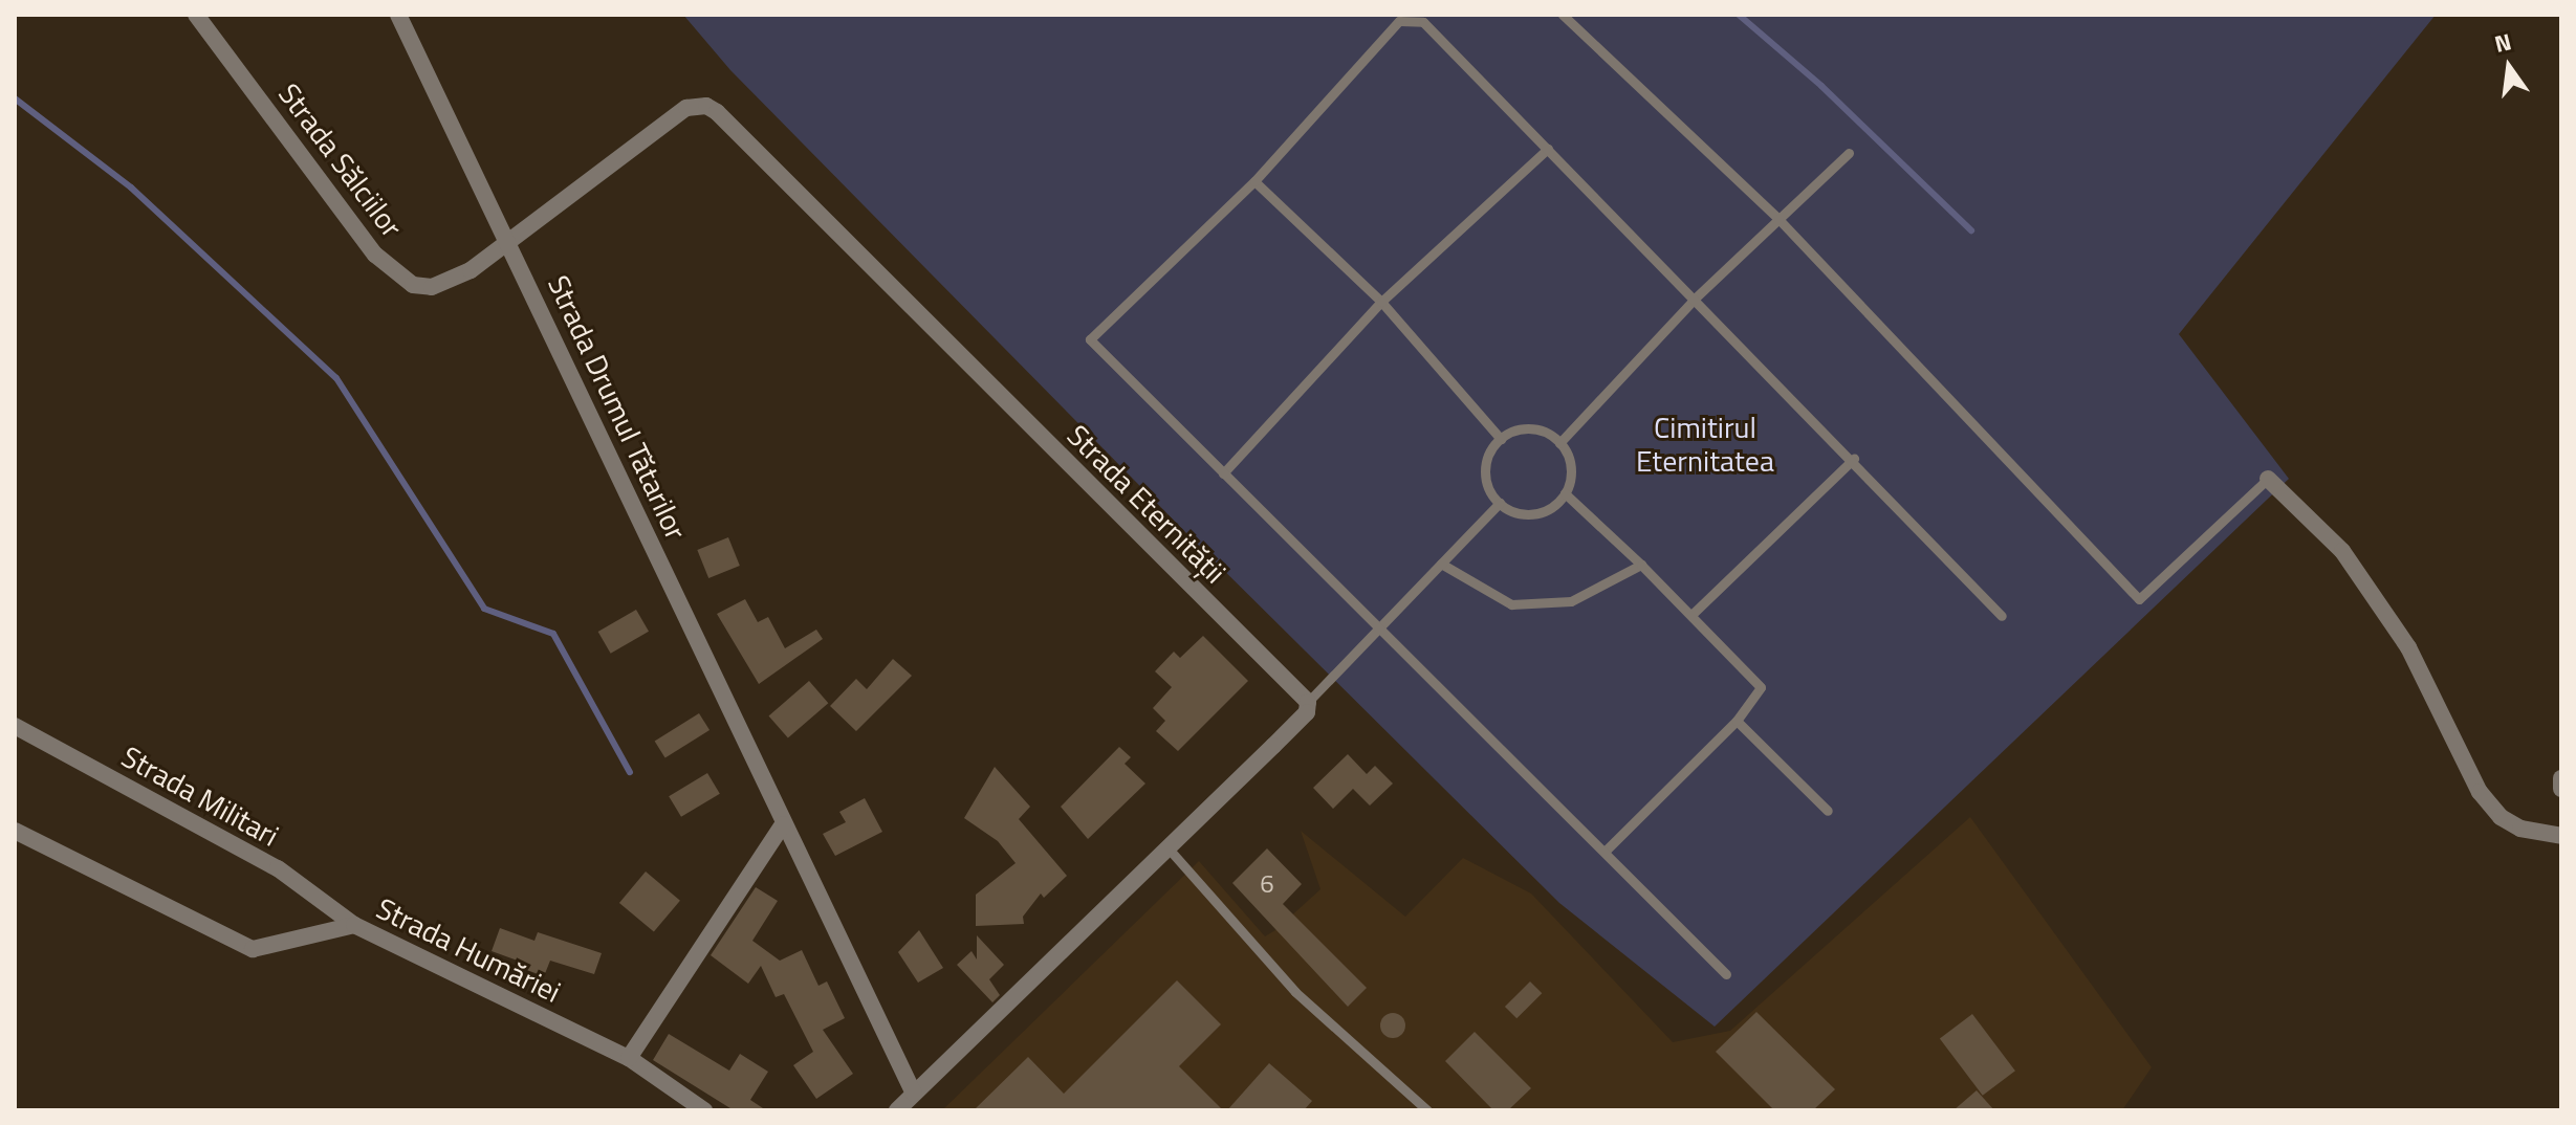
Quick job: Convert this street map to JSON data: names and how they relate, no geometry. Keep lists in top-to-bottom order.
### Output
{
  "streets": {
    "street": [
      "Strada Sălciilor",
      "Strada Drumul Tătarilor",
      "Strada Eternității",
      "Strada Militari",
      "Strada Humăriei"
    ]
  },
  "crossings": [
    ["Strada Sălciilor", "Strada Drumul Tătarilor"],
    ["Strada Sălciilor", "Strada Eternității"],
    ["Strada Drumul Tătarilor", "Strada Eternității"],
    ["Strada Militari", "Strada Humăriei"]
  ],
  "parks": ["Cimitirul Eternitatea"],
  "house_numbers": ["6"],
  "north": "top"
}
